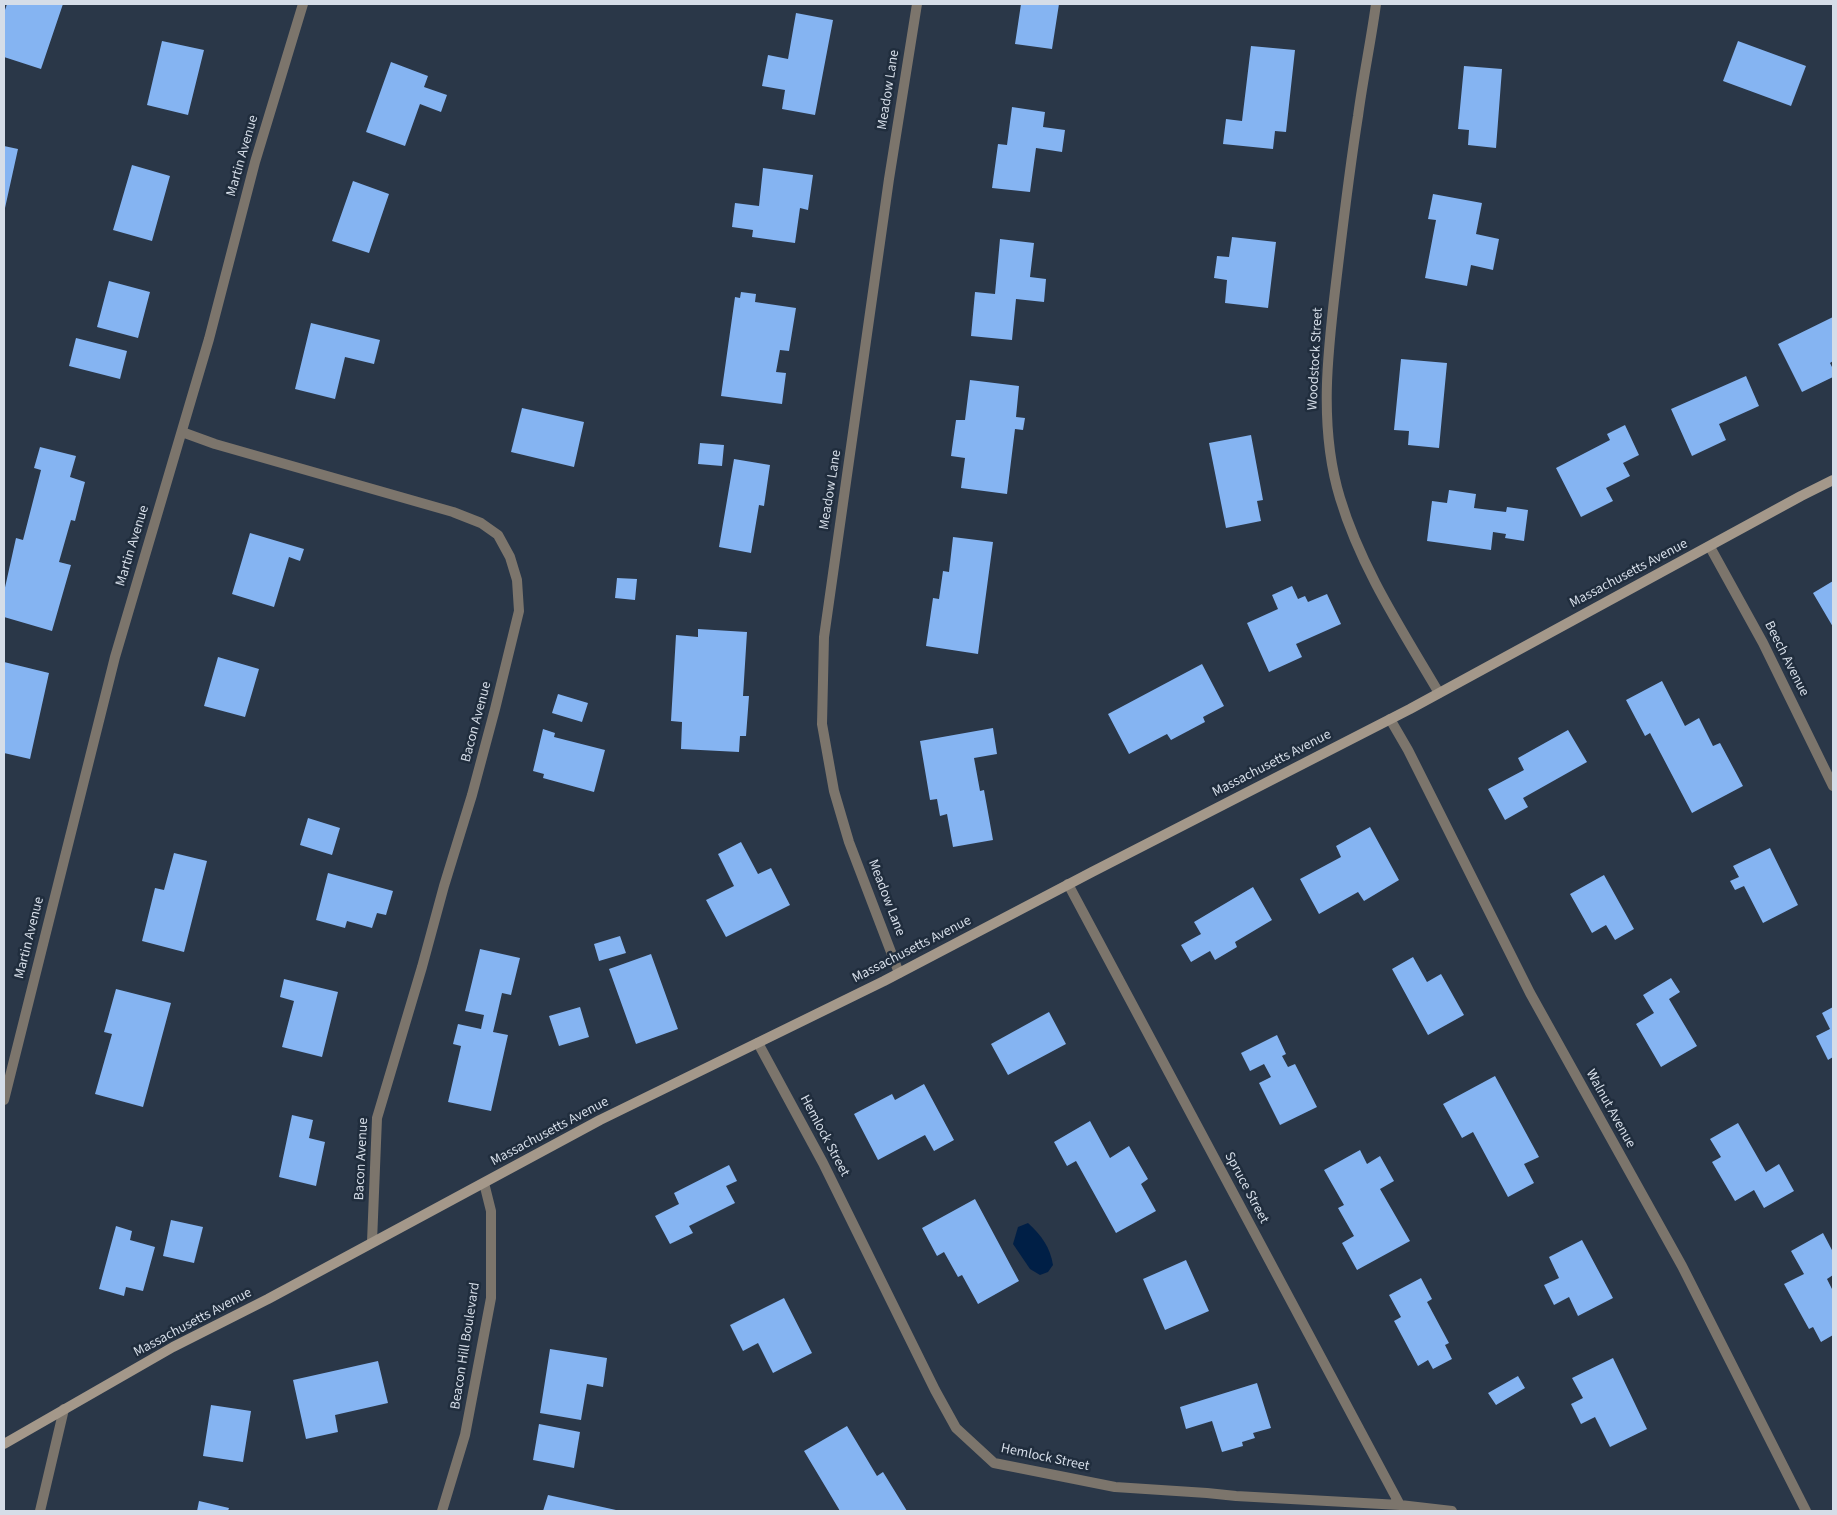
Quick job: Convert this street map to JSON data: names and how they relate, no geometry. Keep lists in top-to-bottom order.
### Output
{
  "streets": {
    "main road": ["Massachusetts Avenue"],
    "street": [
      "Meadow Lane",
      "Martin Avenue",
      "Woodstock Street",
      "Beech Avenue",
      "Bacon Avenue",
      "Walnut Avenue",
      "Hemlock Street",
      "Spruce Street",
      "Beacon Hill Boulevard"
    ]
  },
  "crossings": [
    ["Meadow Lane", "Massachusetts Avenue"],
    ["Martin Avenue", "Bacon Avenue"],
    ["Woodstock Street", "Massachusetts Avenue"],
    ["Massachusetts Avenue", "Beech Avenue"],
    ["Massachusetts Avenue", "Bacon Avenue"],
    ["Massachusetts Avenue", "Walnut Avenue"],
    ["Massachusetts Avenue", "Hemlock Street"],
    ["Massachusetts Avenue", "Spruce Street"],
    ["Massachusetts Avenue", "Beacon Hill Boulevard"],
    ["Hemlock Street", "Spruce Street"]
  ]
}
